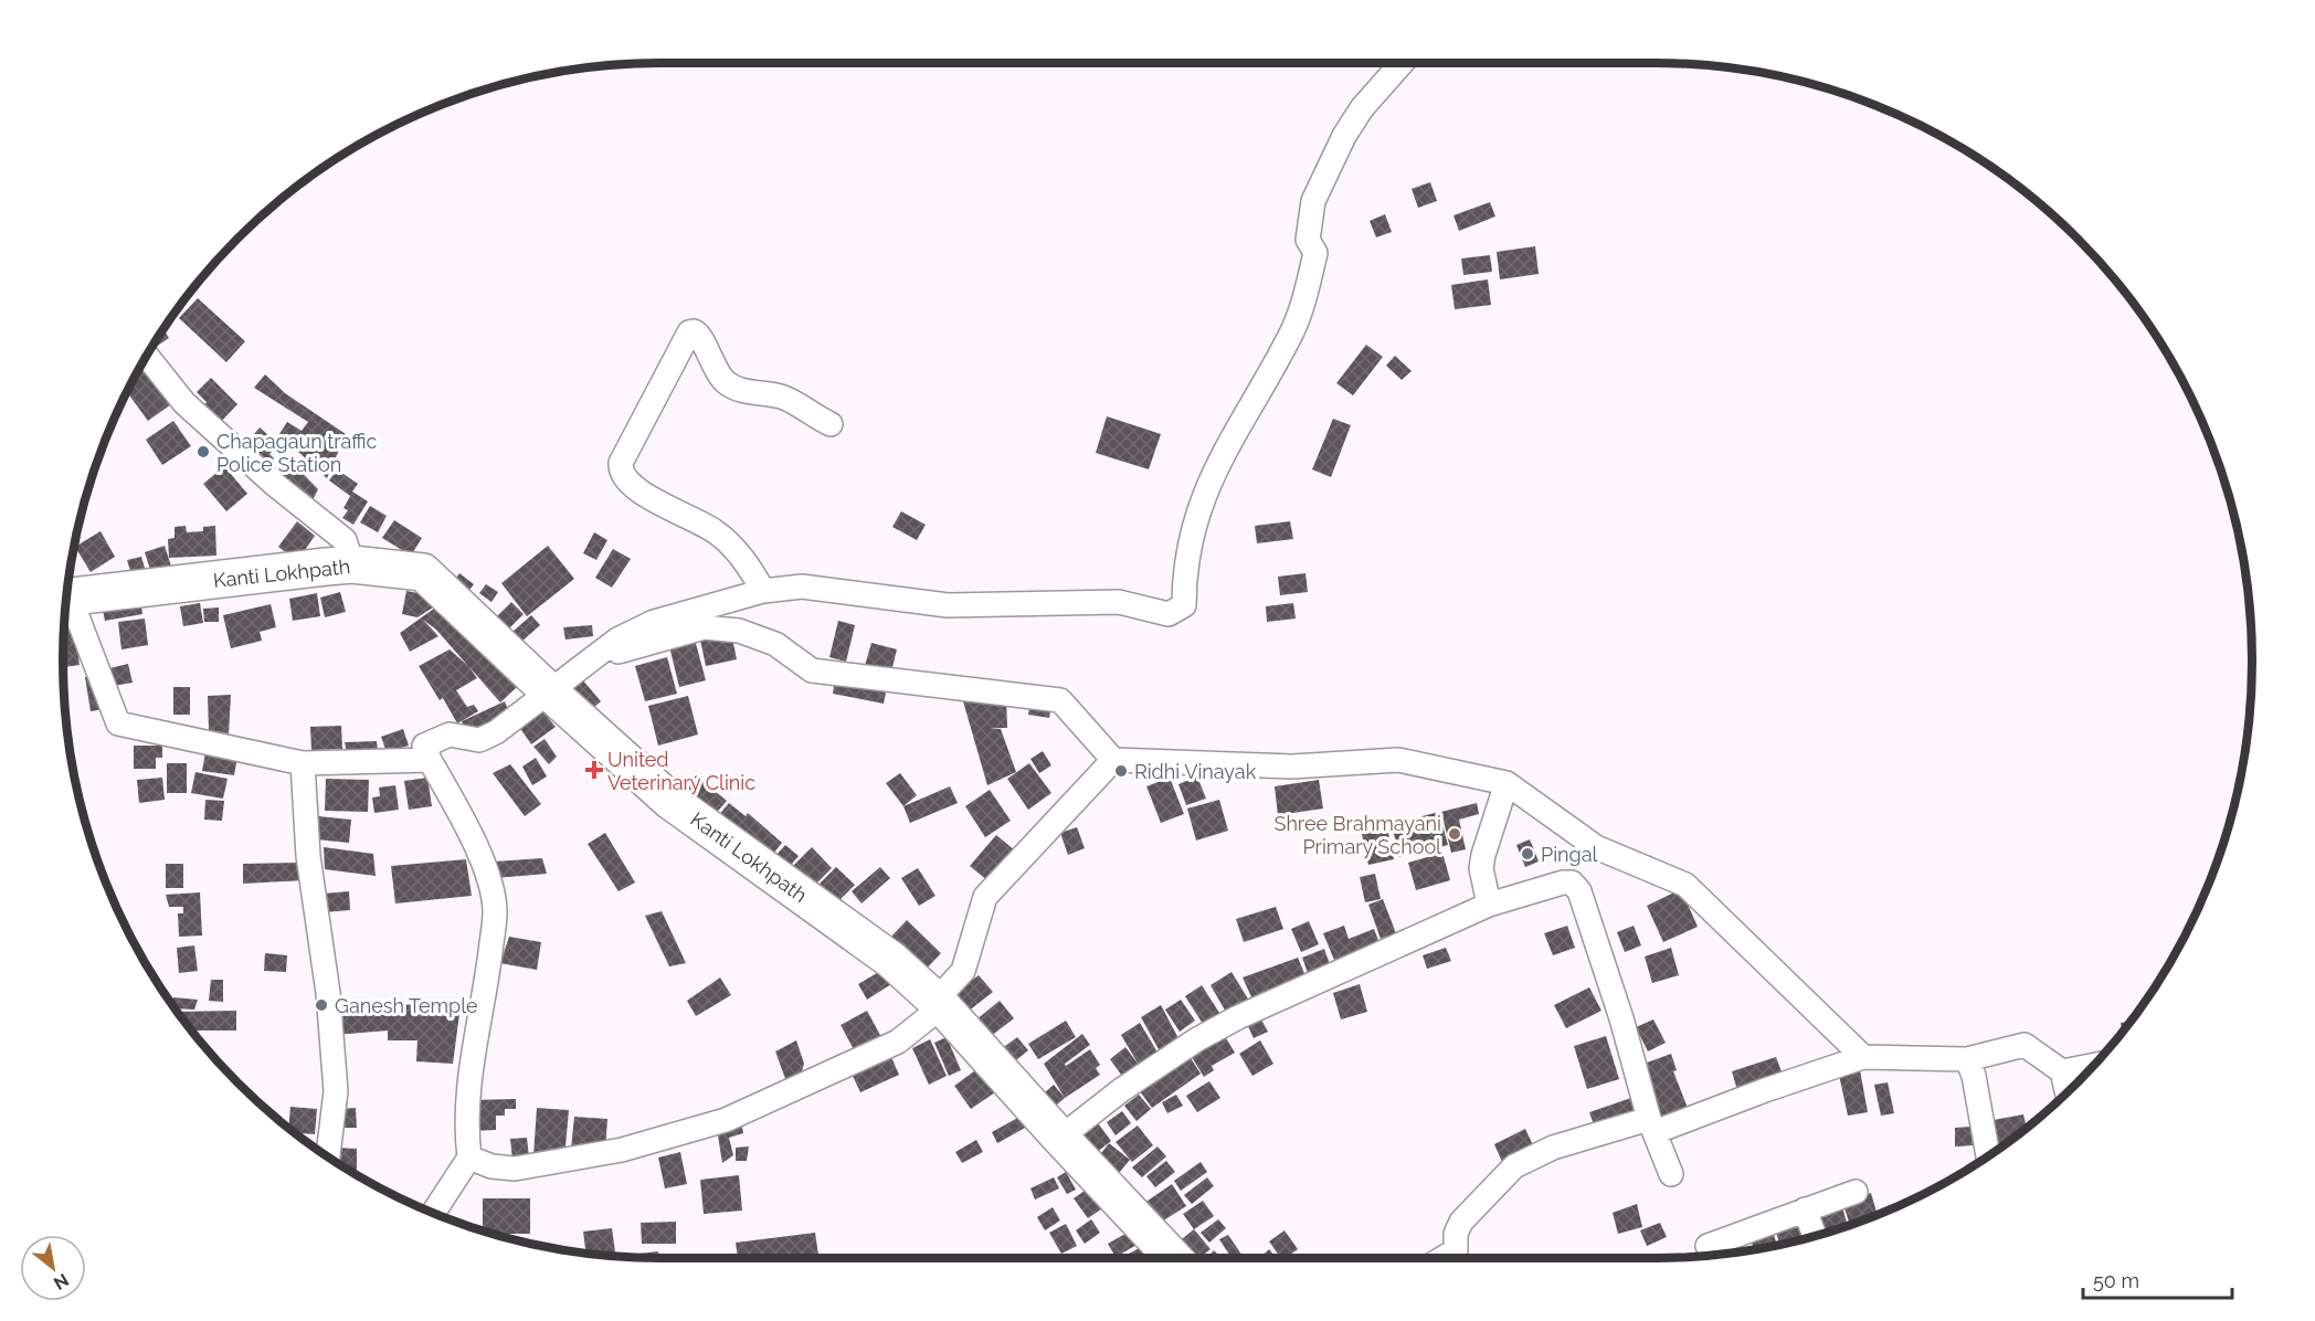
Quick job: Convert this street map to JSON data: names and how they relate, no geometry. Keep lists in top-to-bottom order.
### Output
{
  "streets": {
    "main road": ["Kanti Lokhpath"]
  },
  "places": {
    "other": [
      "Chapagaun traffic Police Station",
      "Ridhi Vinayak",
      "Shree Brahmayani Primary School",
      "Pingal",
      "Ganesh Temple"
    ],
    "health": ["United Veterinary Clinic"]
  },
  "scale_bar": "50 m",
  "north": "bottom right"
}
